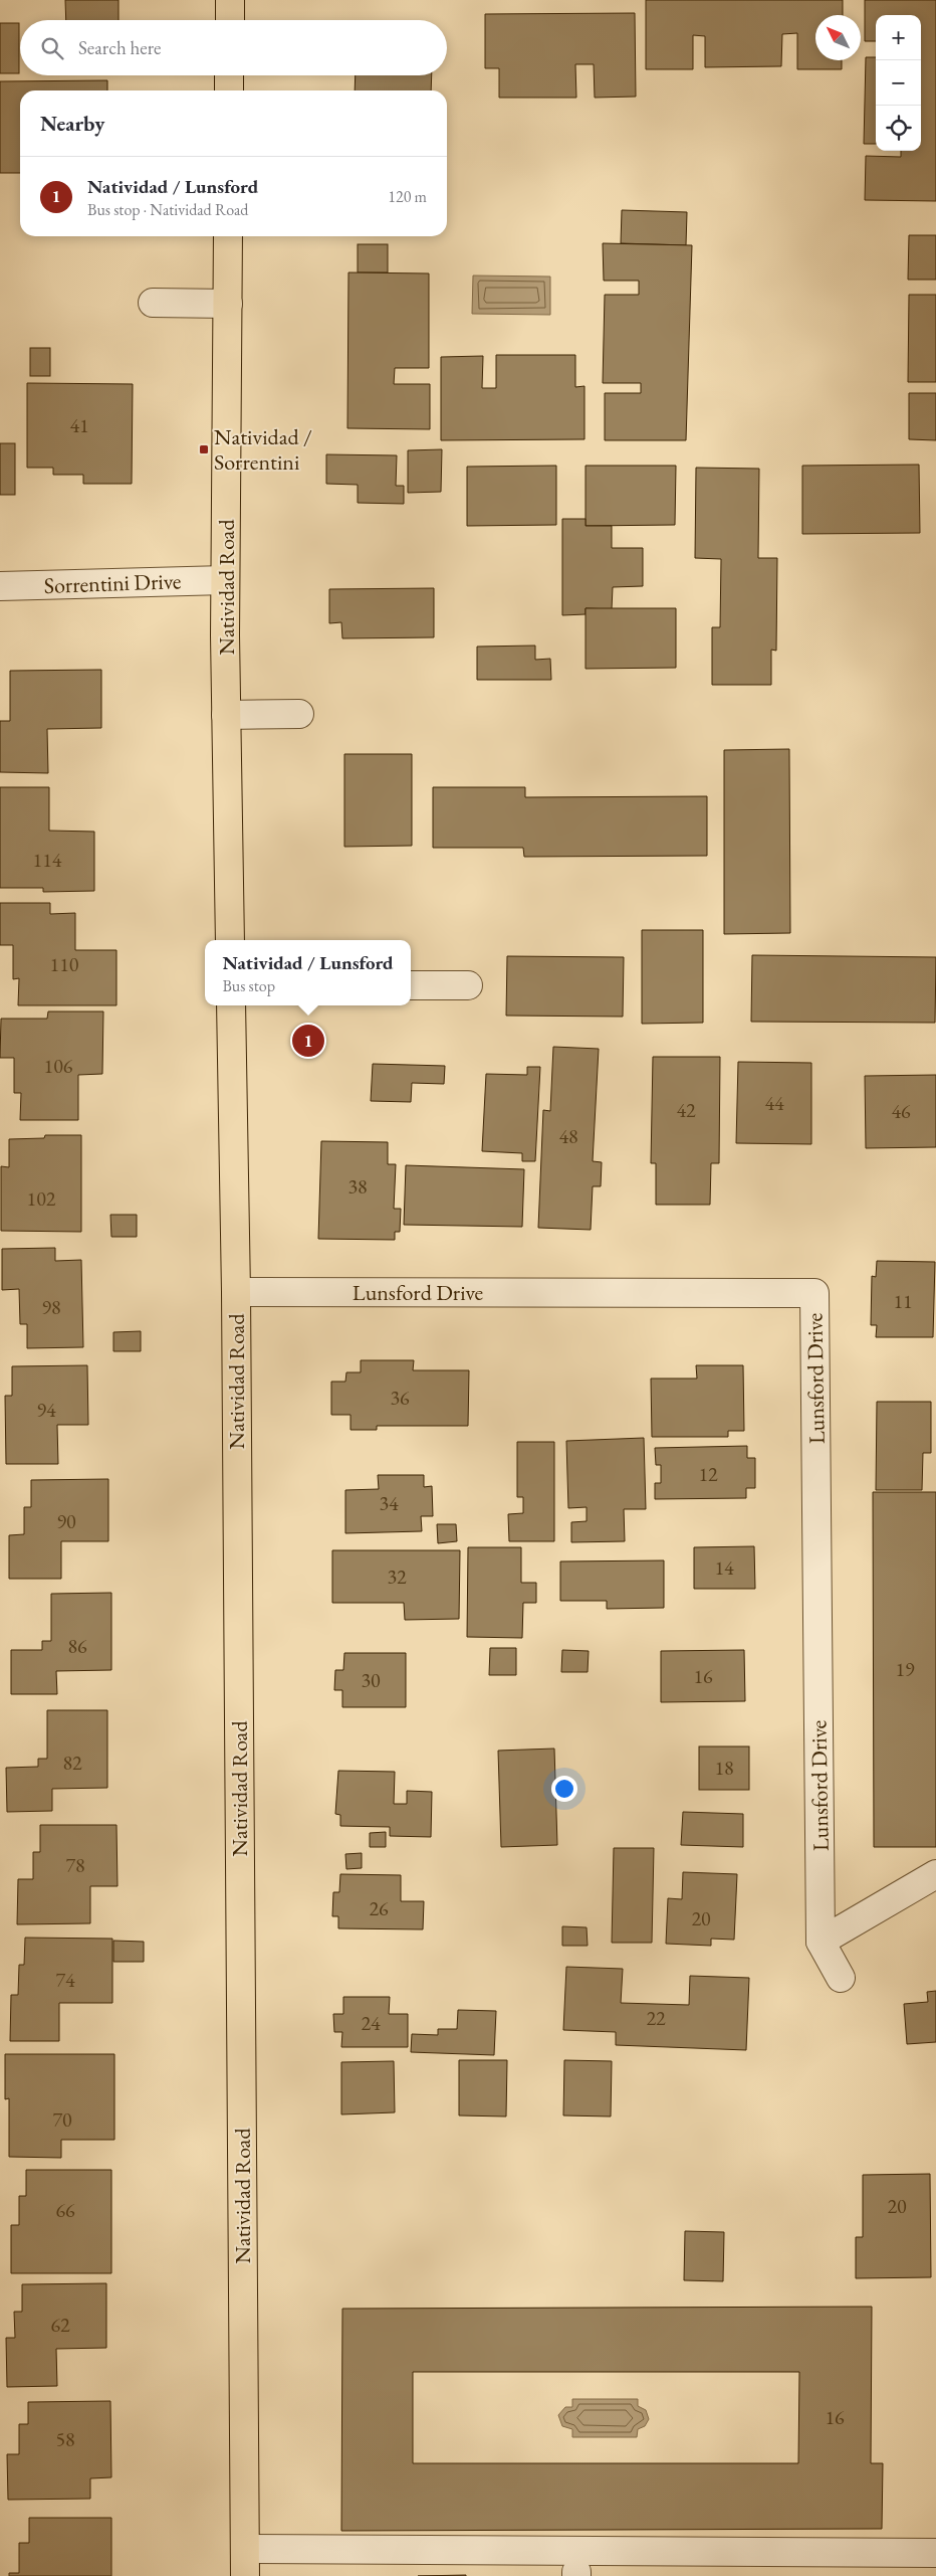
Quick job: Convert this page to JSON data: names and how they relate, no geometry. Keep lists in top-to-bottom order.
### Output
{
  "streets": {
    "main road": ["Natividad Road"],
    "street": ["Sorrentini Drive", "Lunsford Drive"]
  },
  "crossings": [
    ["Sorrentini Drive", "Natividad Road"],
    ["Natividad Road", "Lunsford Drive"]
  ],
  "places": {
    "transit": ["Natividad / Sorrentini"]
  },
  "house_numbers": [
    "41",
    "114",
    "110",
    "106",
    "44",
    "42",
    "46",
    "48",
    "38",
    "102",
    "11",
    "98",
    "36",
    "94",
    "12",
    "34",
    "90",
    "14",
    "32",
    "86",
    "19",
    "16",
    "30",
    "82",
    "18",
    "78",
    "26",
    "20",
    "74",
    "22",
    "24",
    "70",
    "20",
    "66",
    "62",
    "16",
    "58"
  ],
  "north": "top left",
  "page": {
    "map_buttons": ["+", "−"],
    "search": "Search here",
    "heading": "Nearby",
    "list": [
      {
        "mark": "1",
        "name": "Natividad / Lunsford",
        "note": "Bus stop · Natividad Road",
        "value": "120 m"
      }
    ],
    "popup": ["Natividad / Lunsford", "Bus stop"],
    "pins": "1"
  }
}
